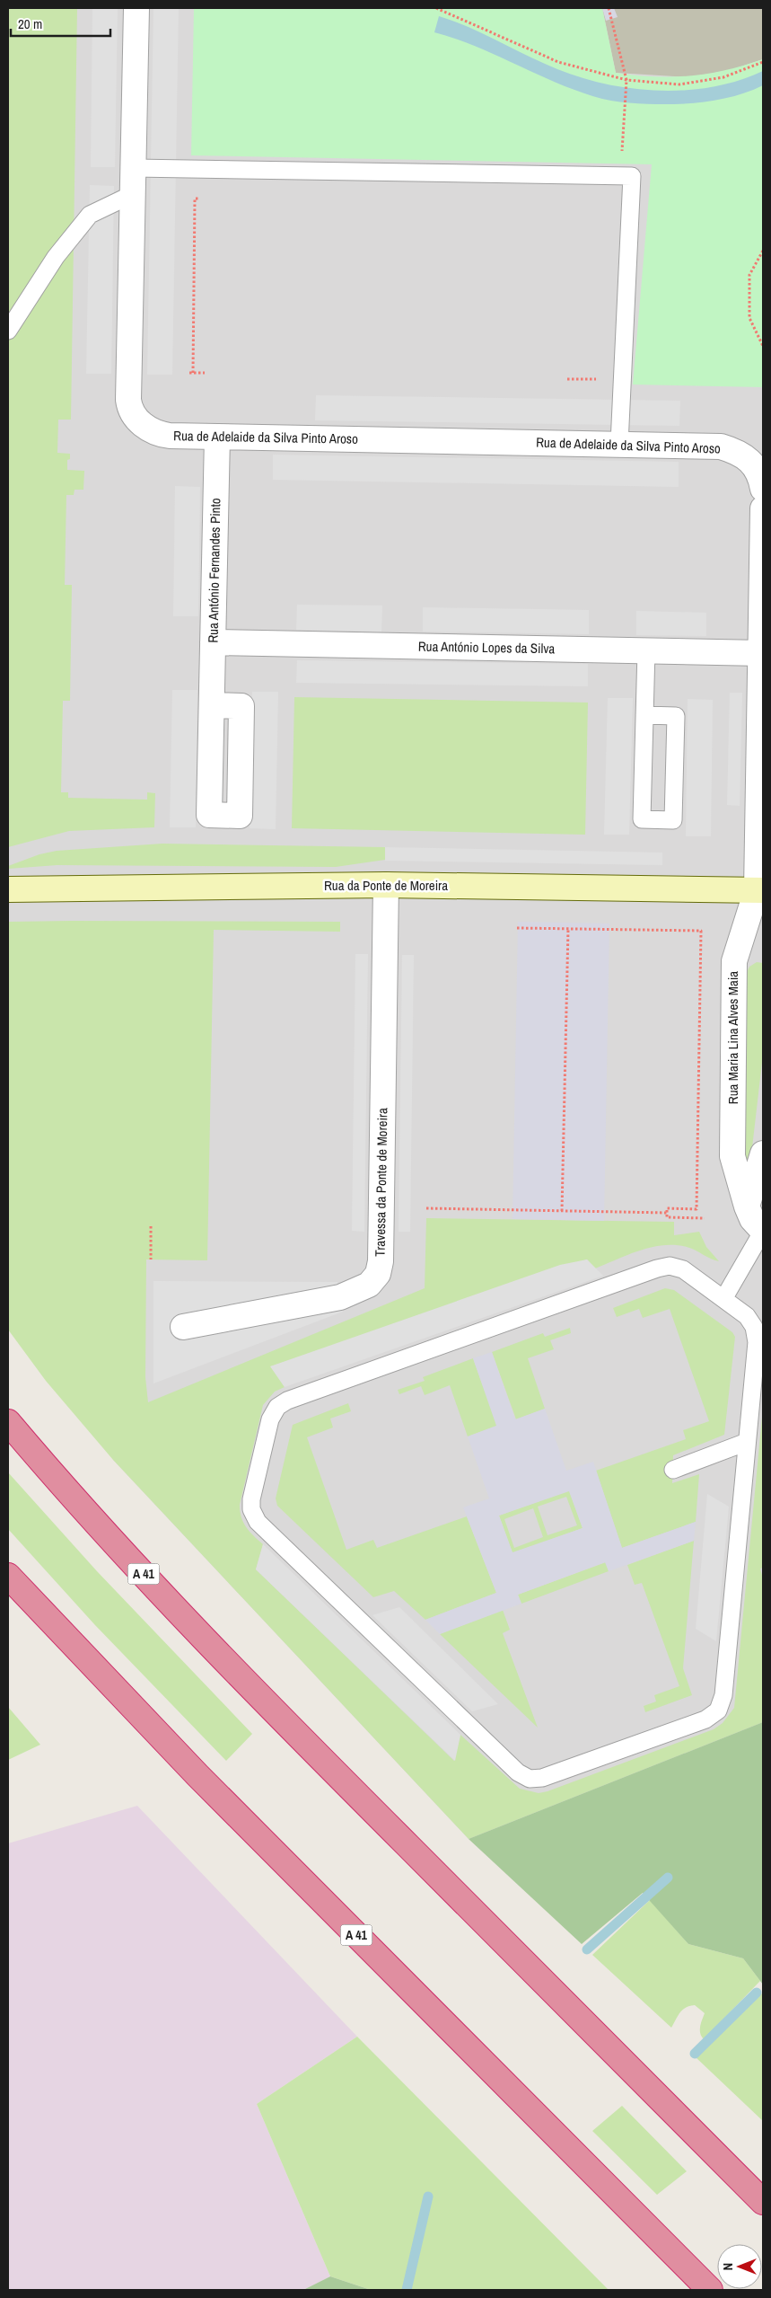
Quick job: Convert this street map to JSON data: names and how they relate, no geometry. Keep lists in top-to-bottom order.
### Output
{
  "streets": {
    "highway": ["A 41"],
    "main road": ["Rua da Ponte de Moreira"],
    "street": [
      "Rua de Adelaide da Silva Pinto Aroso",
      "Rua António Fernandes Pinto",
      "Rua António Lopes da Silva",
      "Rua Maria Lina Alves Maia",
      "Travessa da Ponte de Moreira"
    ]
  },
  "crossings": [
    ["Rua de Adelaide da Silva Pinto Aroso", "Rua António Fernandes Pinto"],
    ["Rua António Fernandes Pinto", "Rua António Lopes da Silva"],
    ["Rua da Ponte de Moreira", "Rua Maria Lina Alves Maia"],
    ["Rua da Ponte de Moreira", "Travessa da Ponte de Moreira"]
  ],
  "scale_bar": "20 m",
  "north": "left"
}
